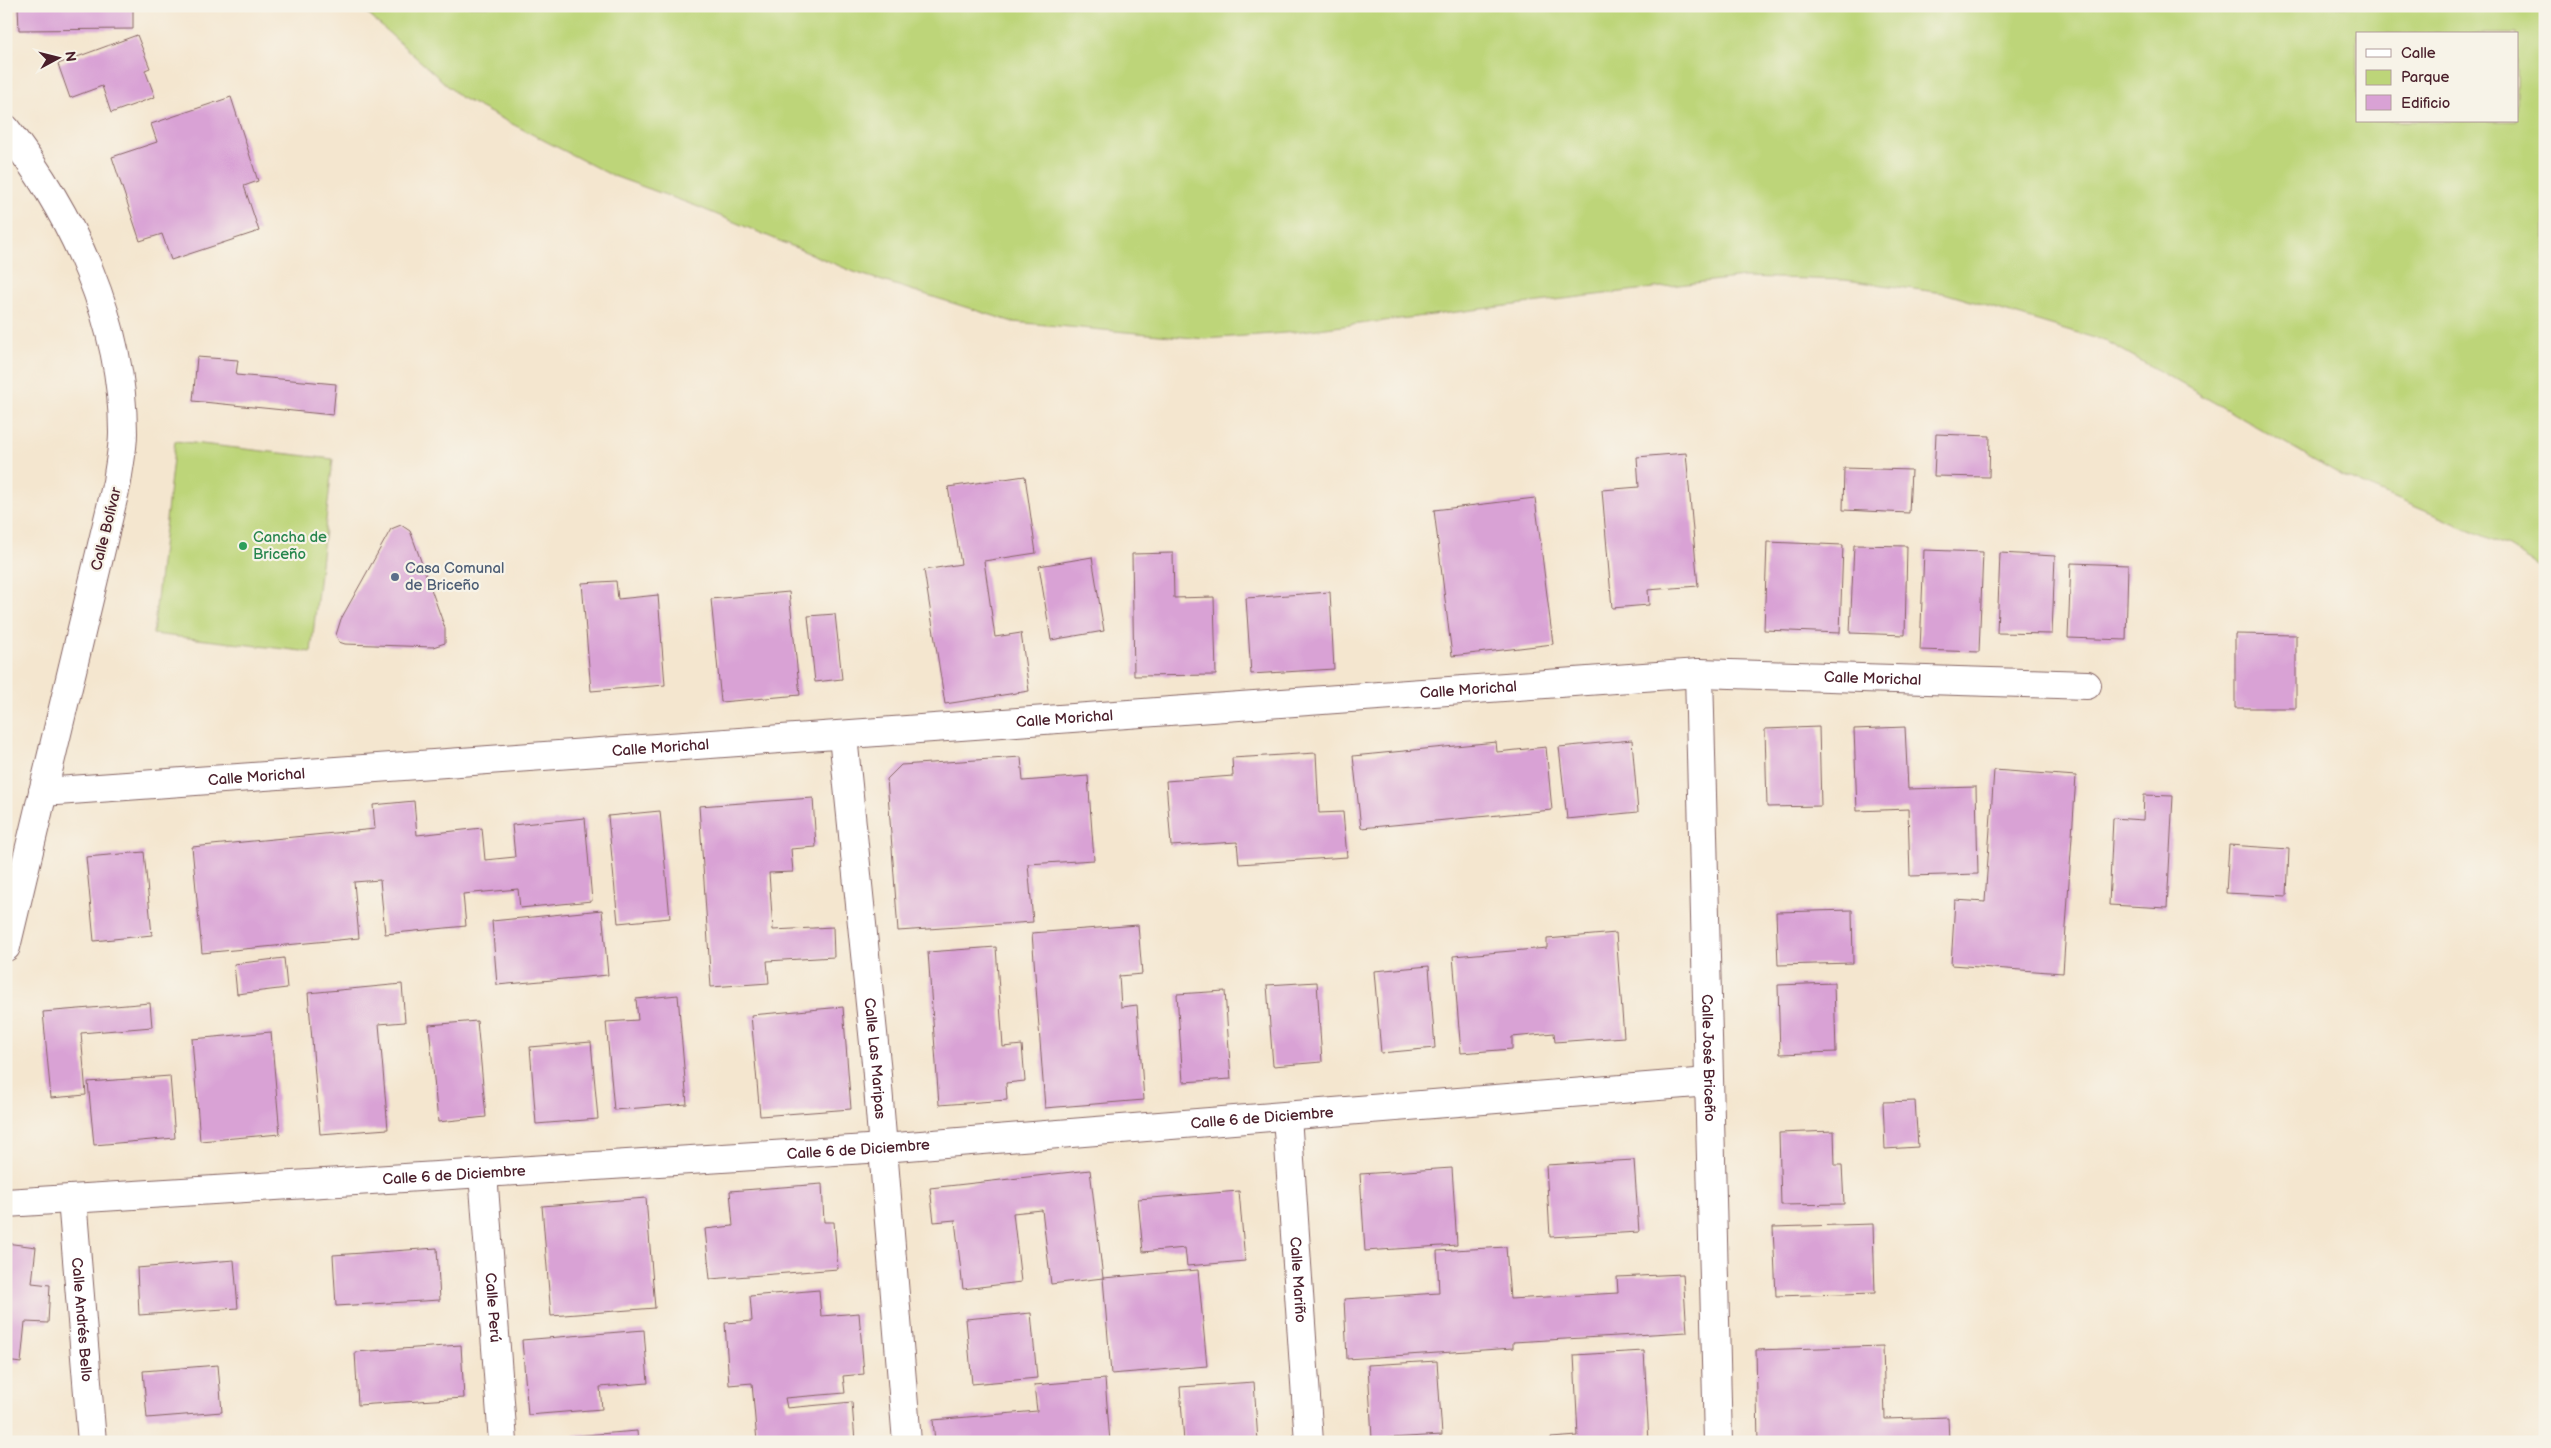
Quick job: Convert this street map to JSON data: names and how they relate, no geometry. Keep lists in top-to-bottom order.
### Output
{
  "streets": {
    "street": [
      "Calle Bolívar",
      "Calle Morichal",
      "Calle José Briceño",
      "Calle Las Maripas",
      "Calle 6 de Diciembre",
      "Calle Mariño",
      "Calle Perú",
      "Calle Andrés Bello"
    ]
  },
  "crossings": [
    ["Calle Bolívar", "Calle Morichal"],
    ["Calle Morichal", "Calle José Briceño"],
    ["Calle Morichal", "Calle Las Maripas"],
    ["Calle José Briceño", "Calle 6 de Diciembre"],
    ["Calle Las Maripas", "Calle 6 de Diciembre"],
    ["Calle 6 de Diciembre", "Calle Mariño"],
    ["Calle 6 de Diciembre", "Calle Perú"],
    ["Calle 6 de Diciembre", "Calle Andrés Bello"]
  ],
  "places": ["Cancha de Briceño", "Casa Comunal de Briceño"],
  "legend": ["Calle", "Parque", "Edificio"],
  "north": "right"
}
